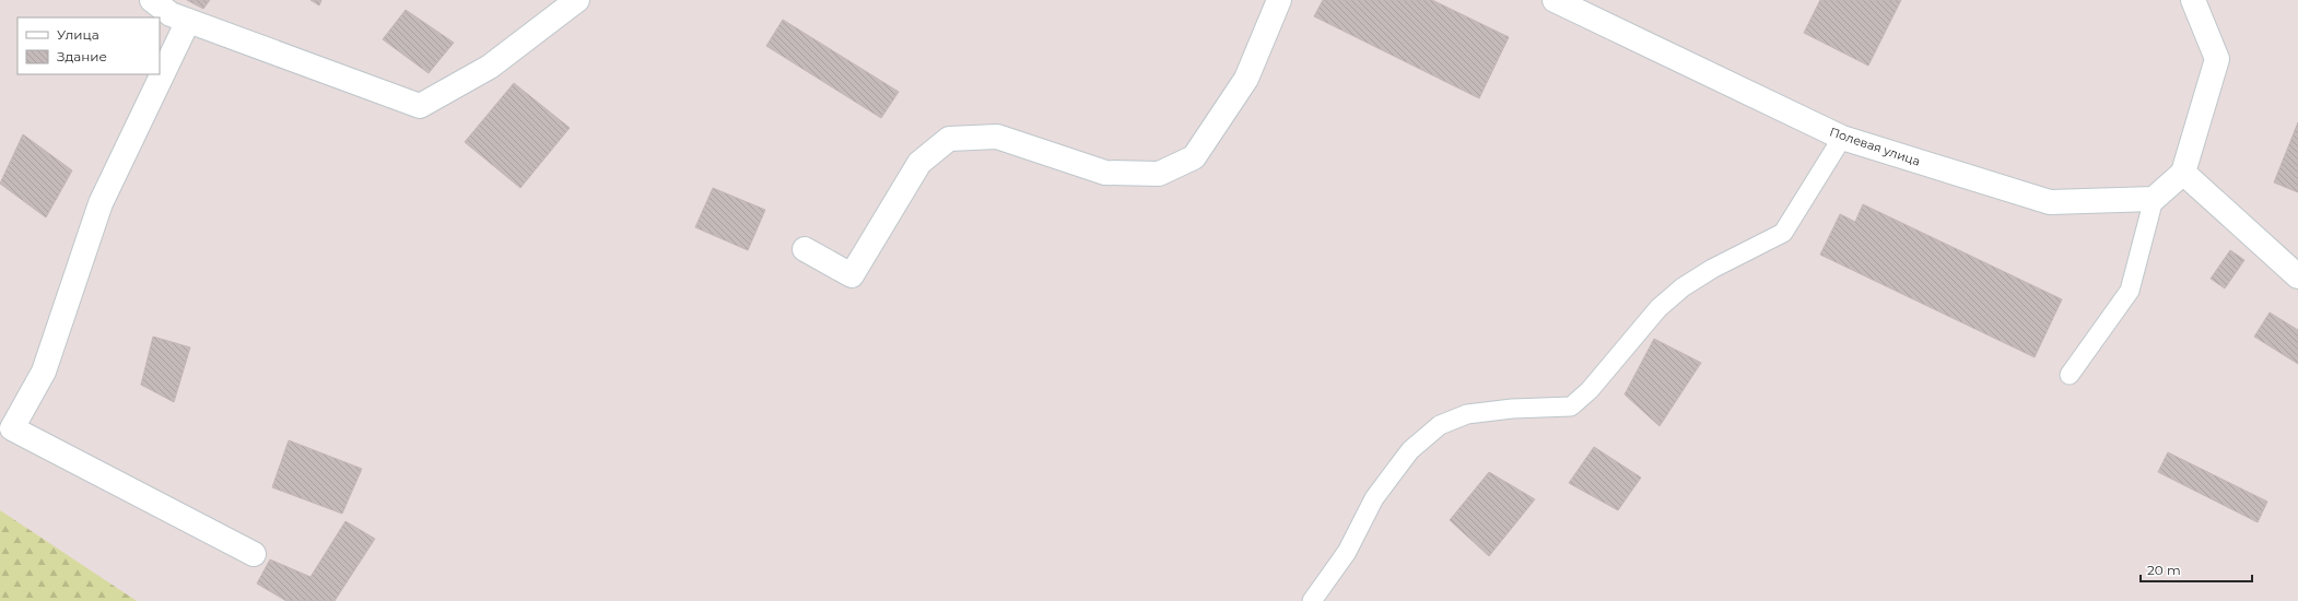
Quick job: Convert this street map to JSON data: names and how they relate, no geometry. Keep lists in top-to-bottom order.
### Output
{
  "streets": {
    "street": ["Полевая улица"]
  },
  "legend": ["Улица", "Здание"],
  "scale_bar": "20 m"
}
